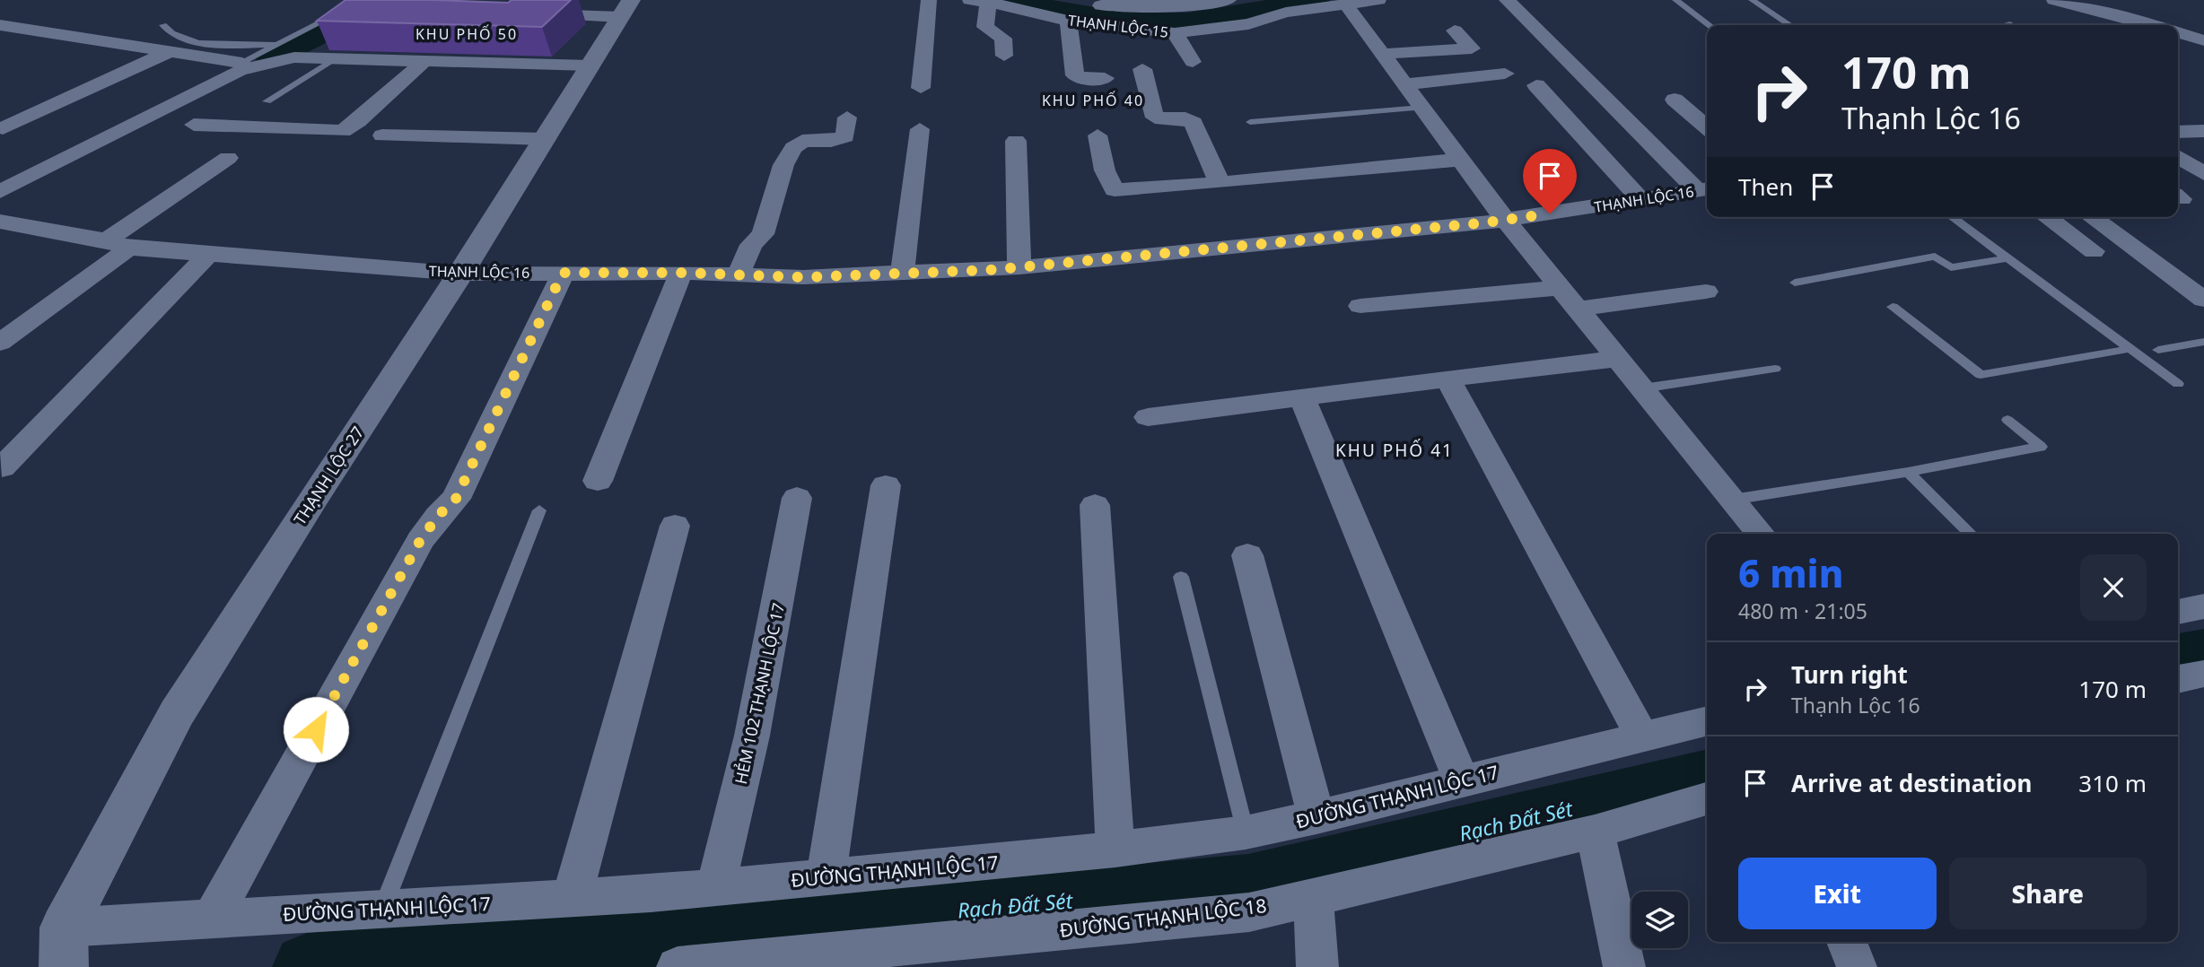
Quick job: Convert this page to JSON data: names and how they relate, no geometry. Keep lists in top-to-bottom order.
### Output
{
  "streets": {
    "street": [
      "THẠNH LỘC 15",
      "THẠNH LỘC 16",
      "THẠNH LỘC 27",
      "HẺM 102 THẠNH LỘC 17",
      "ĐƯỜNG THẠNH LỘC 17",
      "ĐƯỜNG THẠNH LỘC 18"
    ]
  },
  "crossings": [
    ["THẠNH LỘC 16", "THẠNH LỘC 27"],
    ["THẠNH LỘC 27", "ĐƯỜNG THẠNH LỘC 17"],
    ["HẺM 102 THẠNH LỘC 17", "ĐƯỜNG THẠNH LỘC 17"]
  ],
  "districts": ["KHU PHỐ 50", "KHU PHỐ 40", "KHU PHỐ 41"],
  "water": ["Rạch Đất Sét"],
  "page": {
    "turn": ["170 m", "Thạnh Lộc 16"],
    "then": "Then",
    "heading": ["6 min", "480 m · 21:05"],
    "list": [
      {
        "name": "Turn right",
        "note": "Thạnh Lộc 16",
        "value": "170 m"
      },
      {
        "name": "Arrive at destination",
        "value": "310 m"
      }
    ],
    "buttons": ["Exit", "Share"]
  }
}
